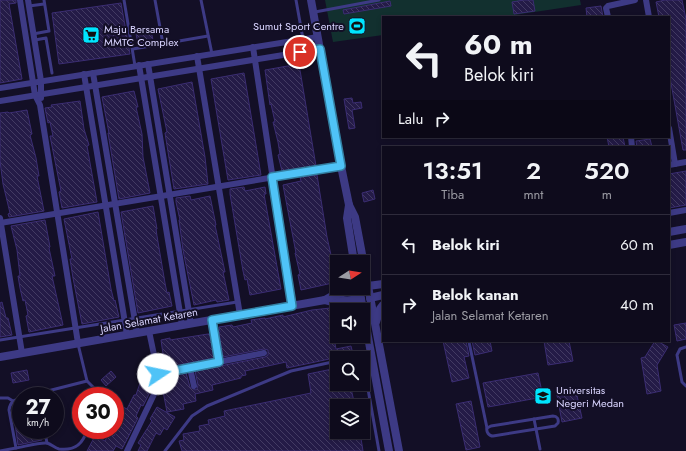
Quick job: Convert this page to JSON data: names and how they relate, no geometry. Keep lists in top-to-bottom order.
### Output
{
  "streets": {
    "street": ["Jalan Selamat Ketaren"]
  },
  "places": {
    "sports": ["Sumut Sport Centre"],
    "supermarket": ["Maju Bersama MMTC Complex"],
    "school or university": ["Universitas Negeri Medan"]
  },
  "north": "right",
  "page": {
    "turn": ["60 m", "Belok kiri"],
    "then": "Lalu",
    "eta": [
      "13:51",
      "Tiba",
      "2",
      "mnt",
      "520",
      "m"
    ],
    "list": [
      {
        "name": "Belok kiri",
        "value": "60 m"
      },
      {
        "name": "Belok kanan",
        "note": "Jalan Selamat Ketaren",
        "value": "40 m"
      }
    ],
    "speed": "27 km/h",
    "limit": "30"
  }
}
